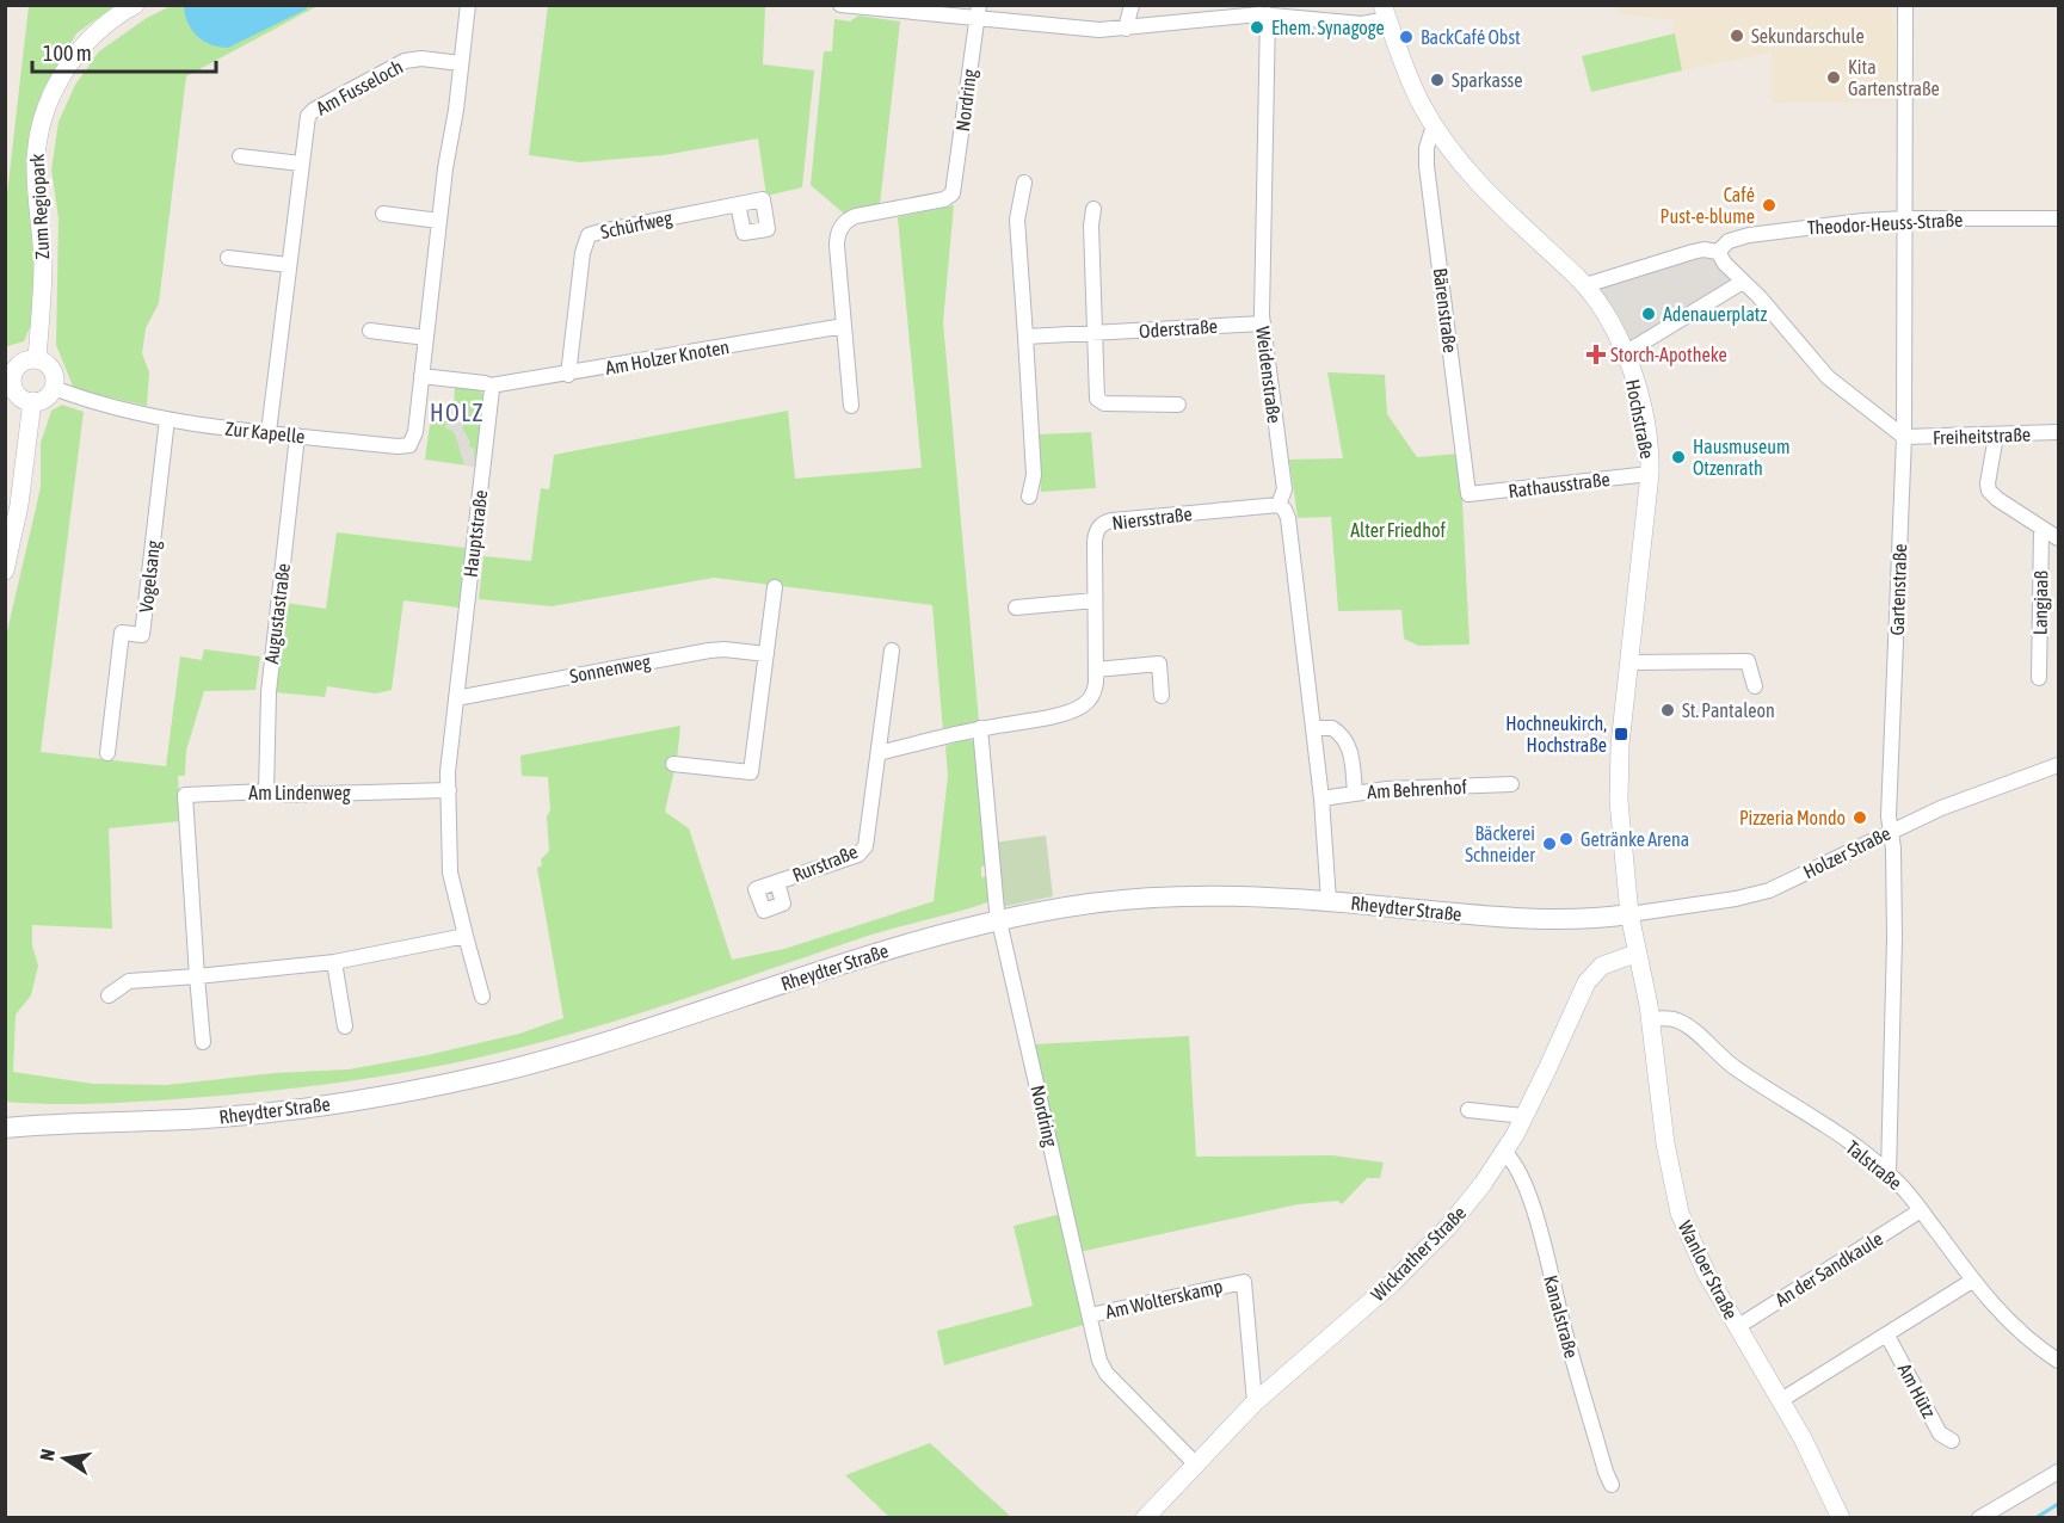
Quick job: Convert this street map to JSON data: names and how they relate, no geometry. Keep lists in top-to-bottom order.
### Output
{
  "streets": {
    "main road": ["Rheydter Straße"],
    "street": [
      "Am Fusseloch",
      "Nordring",
      "Zum Regiopark",
      "Theodor-Heuss-Straße",
      "Schürfweg",
      "Bärenstraße",
      "Oderstraße",
      "Am Holzer Knoten",
      "Weidenstraße",
      "Hochstraße",
      "Zur Kapelle",
      "Freiheitstraße",
      "Rathausstraße",
      "Niersstraße",
      "Hauptstraße",
      "Vogelsang",
      "Gartenstraße",
      "Langjaaß",
      "Augustastraße",
      "Sonnenweg",
      "Am Behrenhof",
      "Am Lindenweg",
      "Holzer Straße",
      "Rurstraße",
      "Talstraße",
      "Wickrather Straße",
      "An der Sandkaule",
      "Wanloer Straße",
      "Am Wolterskamp",
      "Kanalstraße",
      "Am Hütz"
    ]
  },
  "crossings": [
    ["Am Fusseloch", "Zur Kapelle"],
    ["Nordring", "Am Holzer Knoten"],
    ["Nordring", "Niersstraße"],
    ["Nordring", "Rheydter Straße"],
    ["Nordring", "Wickrather Straße"],
    ["Nordring", "Am Wolterskamp"],
    ["Zum Regiopark", "Zur Kapelle"],
    ["Theodor-Heuss-Straße", "Gartenstraße"],
    ["Schürfweg", "Am Holzer Knoten"],
    ["Bärenstraße", "Hochstraße"],
    ["Bärenstraße", "Rathausstraße"],
    ["Oderstraße", "Weidenstraße"],
    ["Am Holzer Knoten", "Hauptstraße"],
    ["Weidenstraße", "Niersstraße"],
    ["Weidenstraße", "Am Behrenhof"],
    ["Weidenstraße", "Rheydter Straße"],
    ["Hochstraße", "Rathausstraße"],
    ["Hochstraße", "Holzer Straße"],
    ["Hochstraße", "Rheydter Straße"],
    ["Hochstraße", "Wanloer Straße"],
    ["Zur Kapelle", "Vogelsang"],
    ["Zur Kapelle", "Augustastraße"],
    ["Freiheitstraße", "Gartenstraße"],
    ["Hauptstraße", "Sonnenweg"],
    ["Hauptstraße", "Am Lindenweg"],
    ["Gartenstraße", "Holzer Straße"],
    ["Gartenstraße", "Talstraße"],
    ["Augustastraße", "Am Lindenweg"],
    ["Holzer Straße", "Rheydter Straße"],
    ["Holzer Straße", "Wanloer Straße"],
    ["Rheydter Straße", "Wanloer Straße"],
    ["Talstraße", "An der Sandkaule"],
    ["Talstraße", "Wanloer Straße"],
    ["Wickrather Straße", "Wanloer Straße"],
    ["Wickrather Straße", "Am Wolterskamp"],
    ["Wickrather Straße", "Kanalstraße"],
    ["An der Sandkaule", "Wanloer Straße"]
  ],
  "districts": ["HOLZ"],
  "parks": ["Alter Friedhof"],
  "places": {
    "other": [
      "Ehem. Synagoge",
      "Sekundarschule",
      "BackCafé Obst",
      "Kita Gartenstraße",
      "Sparkasse",
      "Café Pust-e-blume",
      "Adenauerplatz",
      "Hausmuseum Otzenrath",
      "St. Pantaleon",
      "Pizzeria Mondo",
      "Getränke Arena",
      "Bäckerei Schneider"
    ],
    "health": ["Storch-Apotheke"],
    "transit": ["Hochneukirch, Hochstraße"]
  },
  "scale_bar": "100 m",
  "north": "left"
}
